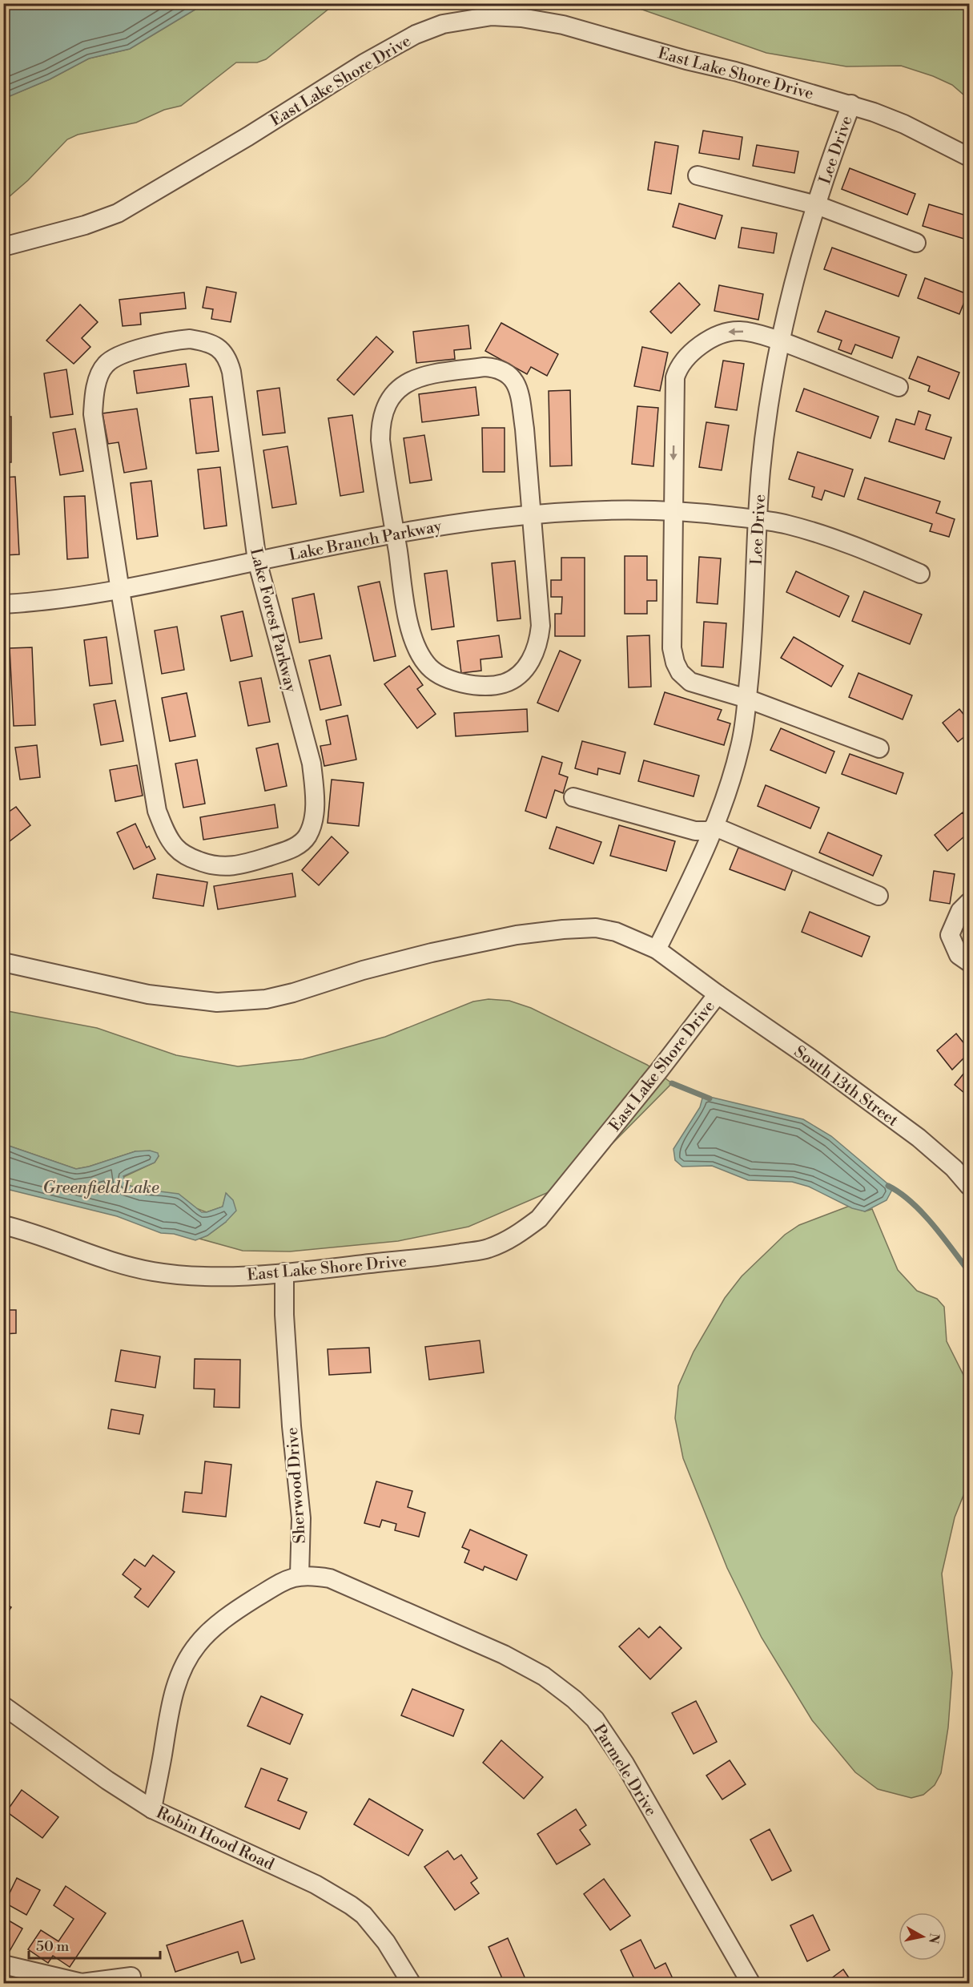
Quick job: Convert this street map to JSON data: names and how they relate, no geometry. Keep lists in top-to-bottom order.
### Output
{
  "streets": {
    "street": [
      "East Lake Shore Drive",
      "Lee Drive",
      "Lake Branch Parkway",
      "Lake Forest Parkway",
      "South 13th Street",
      "Sherwood Drive",
      "Parmele Drive",
      "Robin Hood Road"
    ]
  },
  "crossings": [
    ["East Lake Shore Drive", "Lee Drive"],
    ["East Lake Shore Drive", "South 13th Street"],
    ["East Lake Shore Drive", "Sherwood Drive"],
    ["Lake Branch Parkway", "Lake Forest Parkway"],
    ["Sherwood Drive", "Parmele Drive"]
  ],
  "water": ["Greenfield Lake"],
  "scale_bar": "50 m",
  "north": "right"
}
